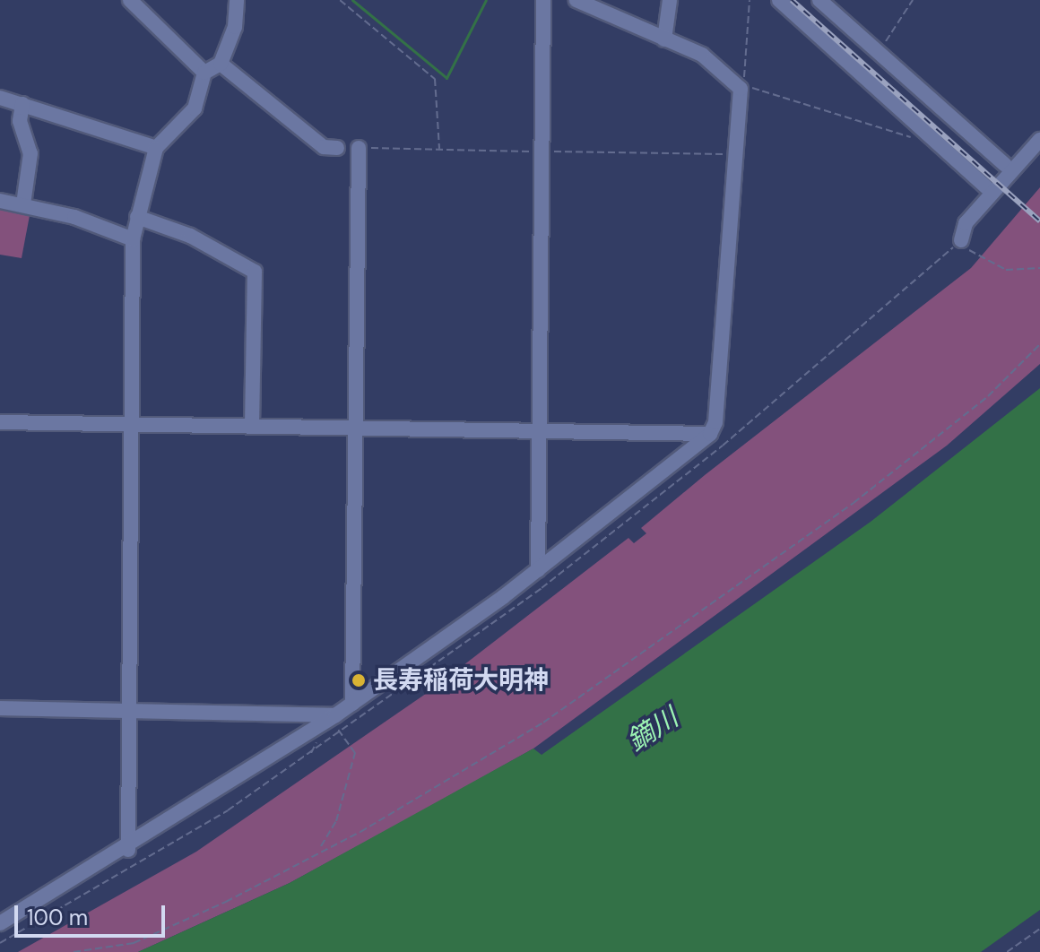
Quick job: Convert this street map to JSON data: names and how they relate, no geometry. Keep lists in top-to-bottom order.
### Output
{
  "water": ["鏑川"],
  "places": ["長寿稲荷大明神"],
  "scale_bar": "100 m"
}
